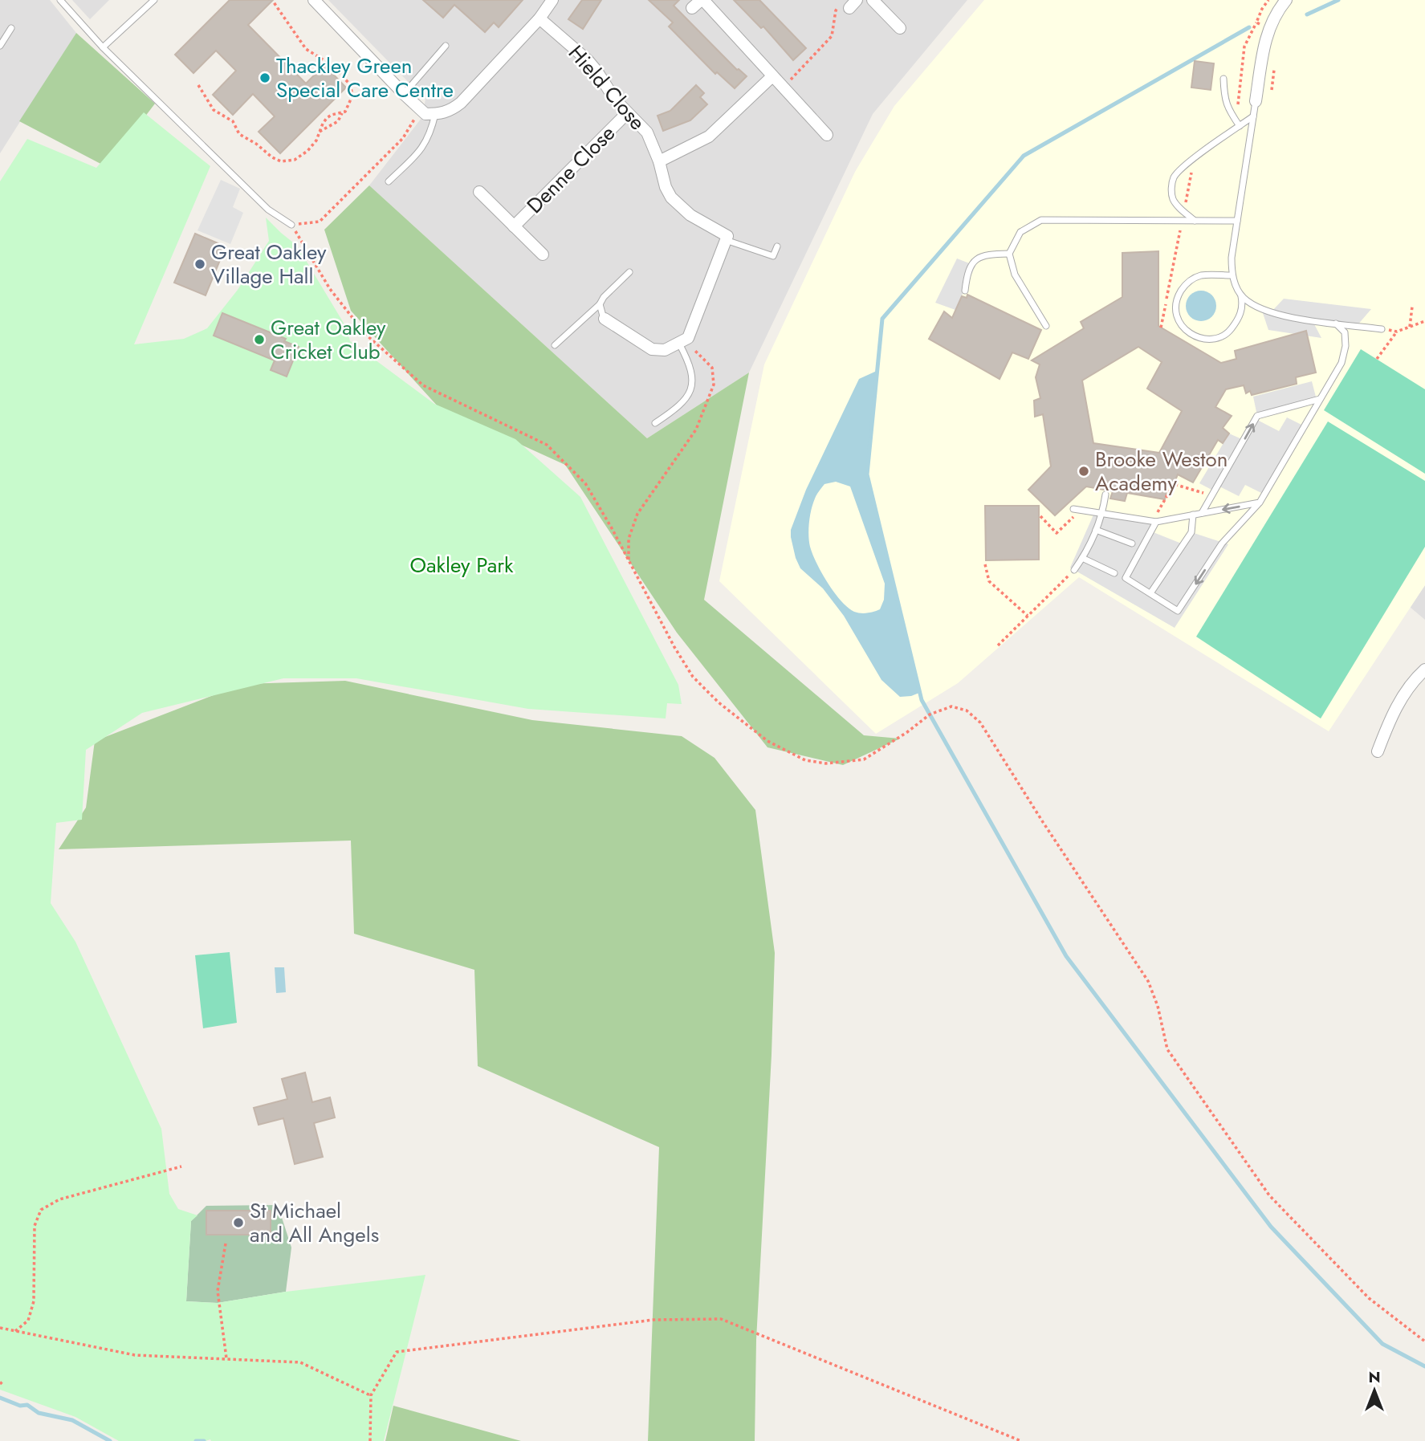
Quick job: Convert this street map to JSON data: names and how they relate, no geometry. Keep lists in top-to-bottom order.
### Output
{
  "streets": {
    "street": ["Hield Close", "Denne Close"]
  },
  "crossings": [
    ["Hield Close", "Denne Close"]
  ],
  "parks": ["Oakley Park"],
  "places": [
    "Thackley Green Special Care Centre",
    "Great Oakley Village Hall",
    "Great Oakley Cricket Club",
    "Brooke Weston Academy",
    "St Michael and All Angels"
  ],
  "north": "top"
}
